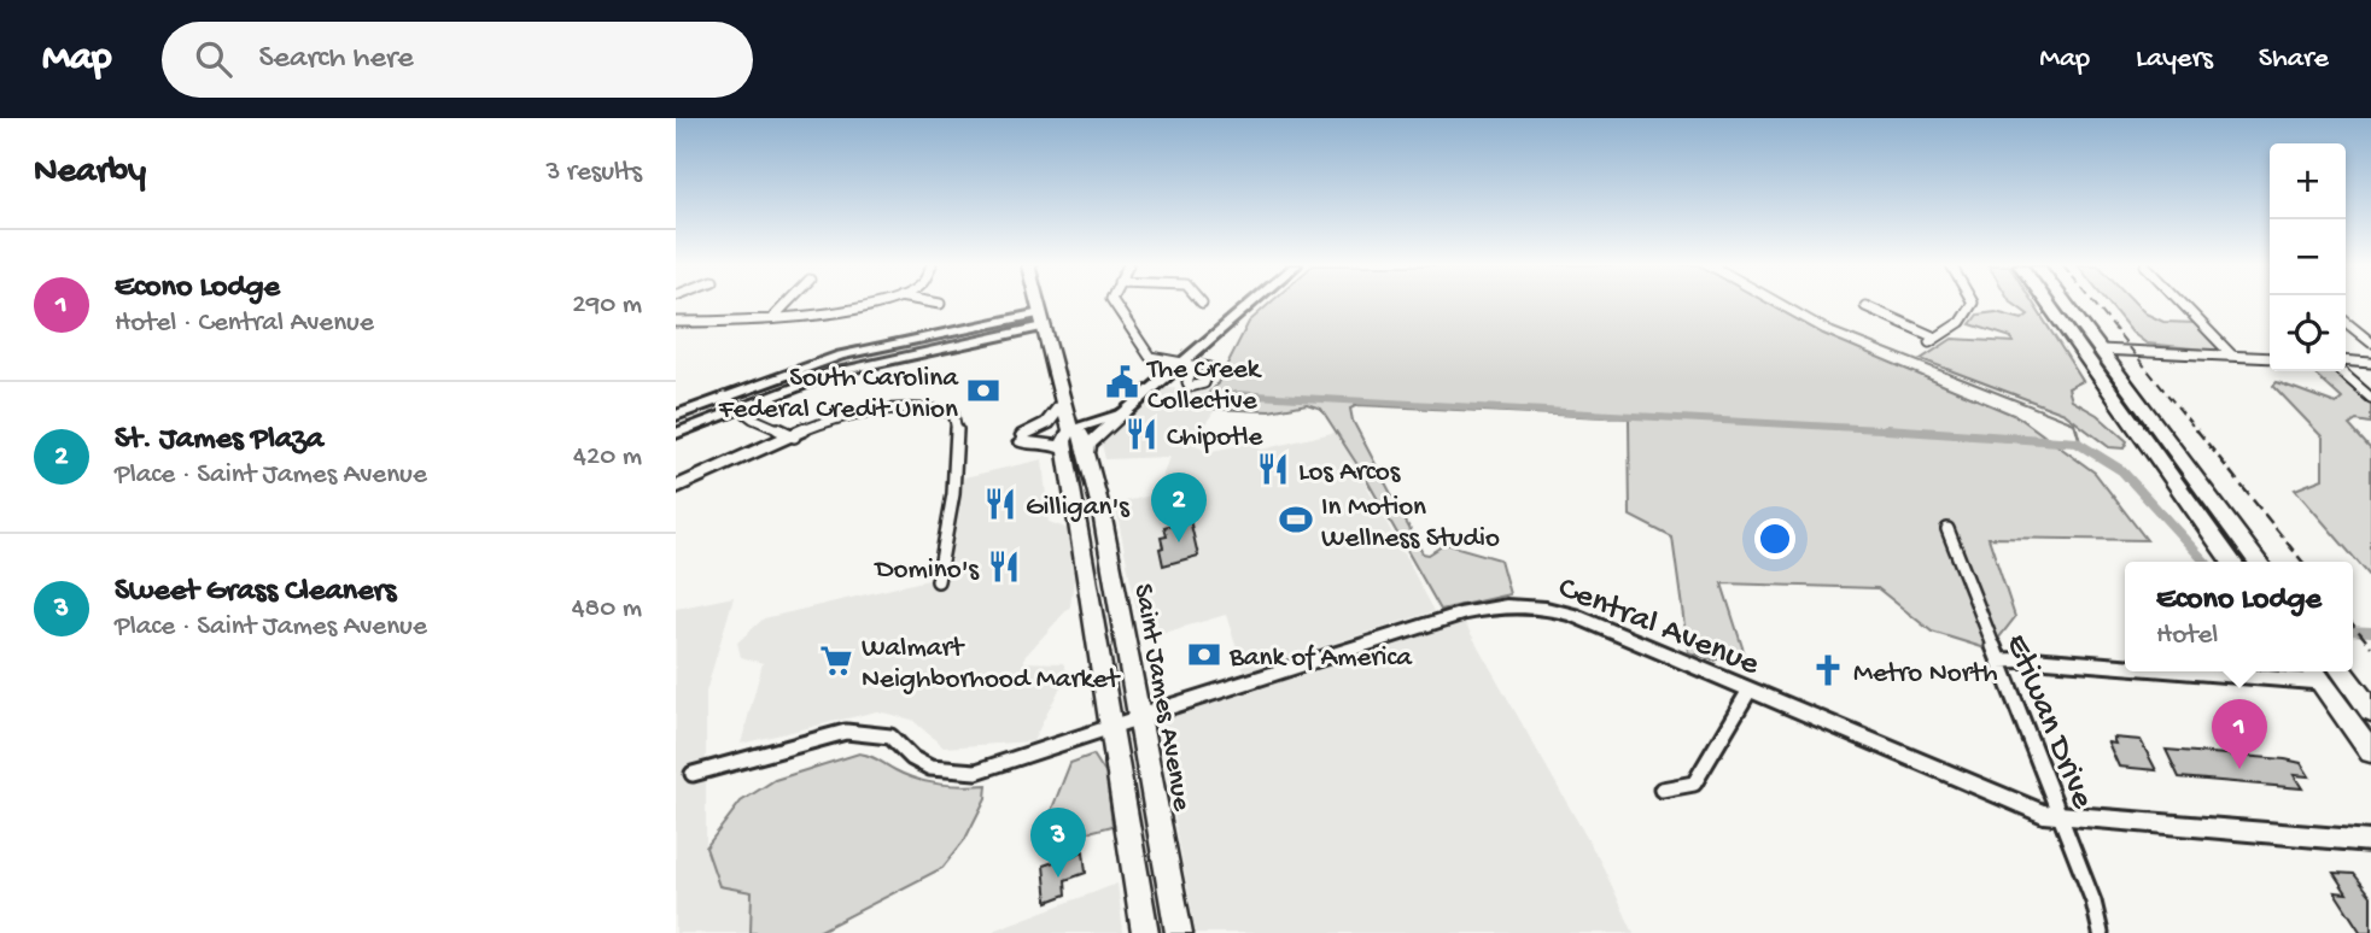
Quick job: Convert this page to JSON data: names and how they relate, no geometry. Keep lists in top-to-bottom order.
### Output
{
  "streets": {
    "main road": ["Saint James Avenue"],
    "street": ["Central Avenue", "Etiwan Drive"]
  },
  "crossings": [
    ["Central Avenue", "Saint James Avenue"],
    ["Central Avenue", "Etiwan Drive"]
  ],
  "places": {
    "public building": ["The Creek Collective"],
    "bank": ["South Carolina Federal Credit Union", "Bank of America"],
    "restaurant": [
      "Chipotle",
      "Los Arcos",
      "Gilligan's",
      "Domino's"
    ],
    "sports": ["In Motion Wellness Studio"],
    "supermarket": ["Walmart Neighborhood Market"],
    "church": ["Metro North"]
  },
  "page": {
    "header": "Map",
    "search": "Search here",
    "nav": ["Map", "Layers", "Share"],
    "heading": ["Nearby", "3 results"],
    "map_buttons": ["+", "−"],
    "list": [
      {
        "mark": "1",
        "name": "Econo Lodge",
        "note": "Hotel · Central Avenue",
        "value": "290 m"
      },
      {
        "mark": "2",
        "name": "St. James Plaza",
        "note": "Place · Saint James Avenue",
        "value": "420 m"
      },
      {
        "mark": "3",
        "name": "Sweet Grass Cleaners",
        "note": "Place · Saint James Avenue",
        "value": "480 m"
      }
    ],
    "pins": ["2", "1", "3"],
    "popup": ["Econo Lodge", "Hotel"]
  }
}
